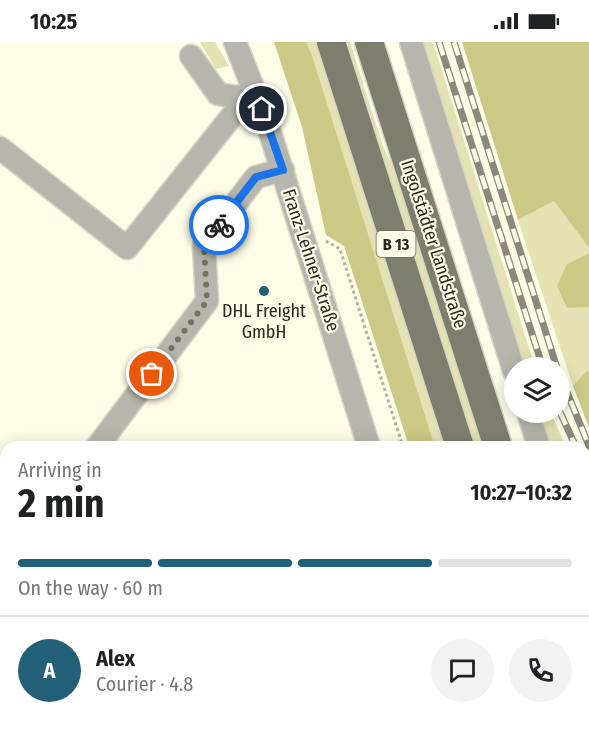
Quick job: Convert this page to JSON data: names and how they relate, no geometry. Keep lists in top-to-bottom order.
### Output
{
  "streets": {
    "main road": ["B 13", "Ingolstädter Landstraße"],
    "street": ["Franz-Lehner-Straße"]
  },
  "places": ["DHL Freight GmbH"],
  "page": {
    "status": "10:25",
    "heading": ["2 min", "Arriving in", "10:27–10:32"],
    "panel": ["Alex", "Courier · 4.8"],
    "bar": "On the way · 60 m",
    "round": "A"
  }
}
